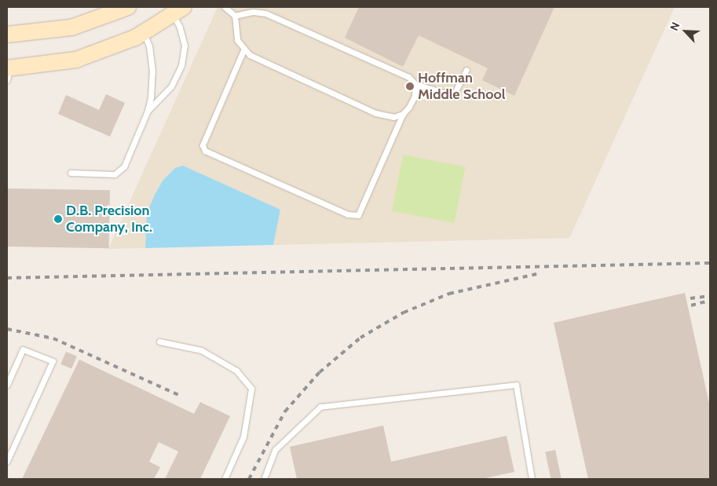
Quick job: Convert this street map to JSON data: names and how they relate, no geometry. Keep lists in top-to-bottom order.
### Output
{
  "places": ["Hoffman Middle School", "D.B. Precision Company, Inc."],
  "north": "top left"
}
